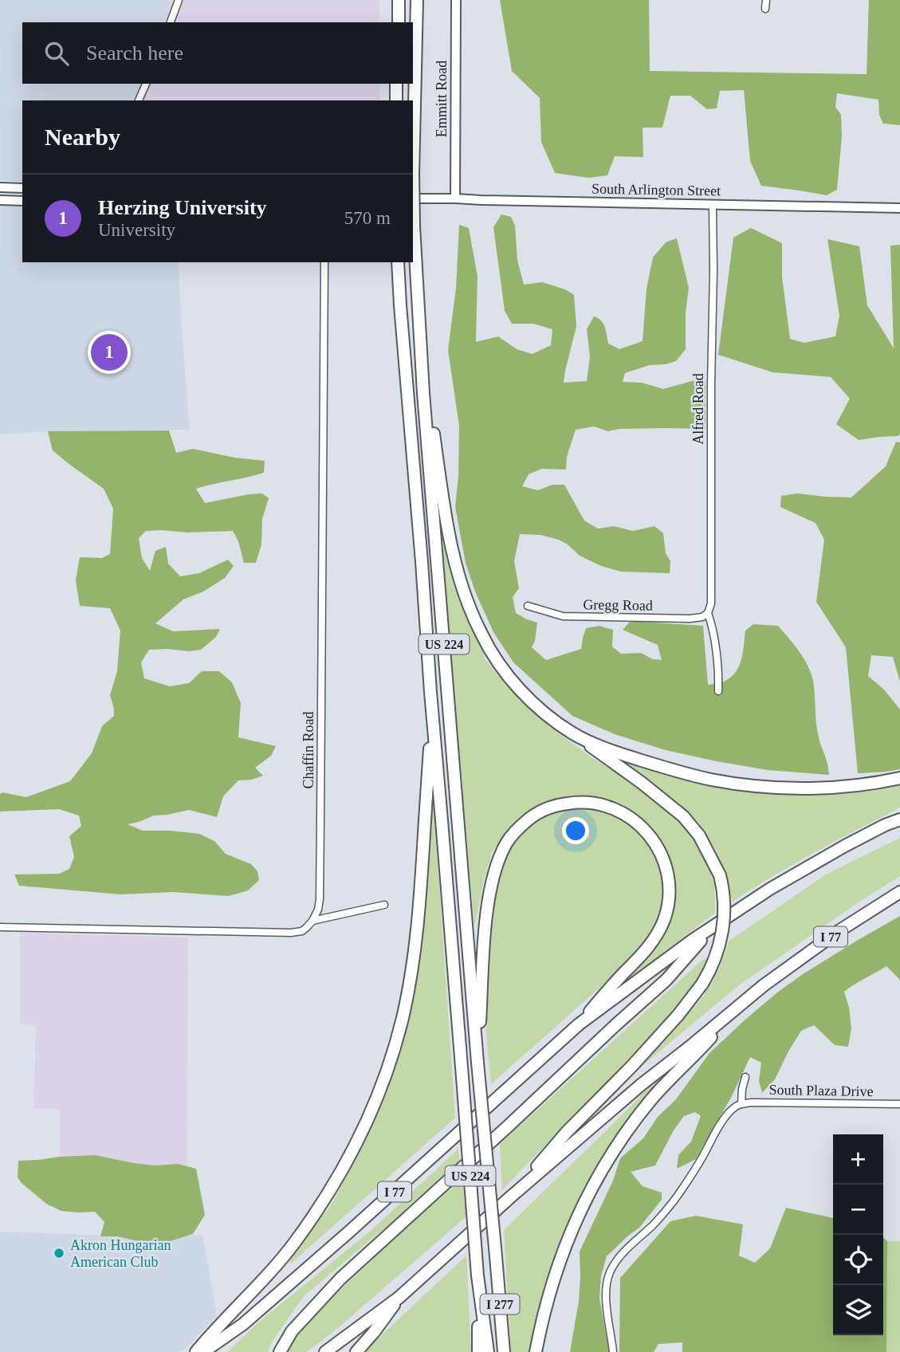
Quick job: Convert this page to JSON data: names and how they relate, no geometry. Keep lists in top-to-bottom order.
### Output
{
  "streets": {
    "highway": ["US 224", "I 77", "I 277"],
    "main road": ["Emmitt Road", "South Arlington Street"],
    "street": [
      "Alfred Road",
      "Gregg Road",
      "Chaffin Road",
      "South Plaza Drive"
    ]
  },
  "crossings": [
    ["Emmitt Road", "South Arlington Street"],
    ["South Arlington Street", "Alfred Road"],
    ["Alfred Road", "Gregg Road"],
    ["US 224", "I 277"]
  ],
  "places": ["Akron Hungarian American Club"],
  "page": {
    "search": "Search here",
    "heading": "Nearby",
    "list": [
      {
        "mark": "1",
        "name": "Herzing University",
        "note": "University",
        "value": "570 m"
      }
    ],
    "pins": "1",
    "map_buttons": ["+", "−"]
  }
}
